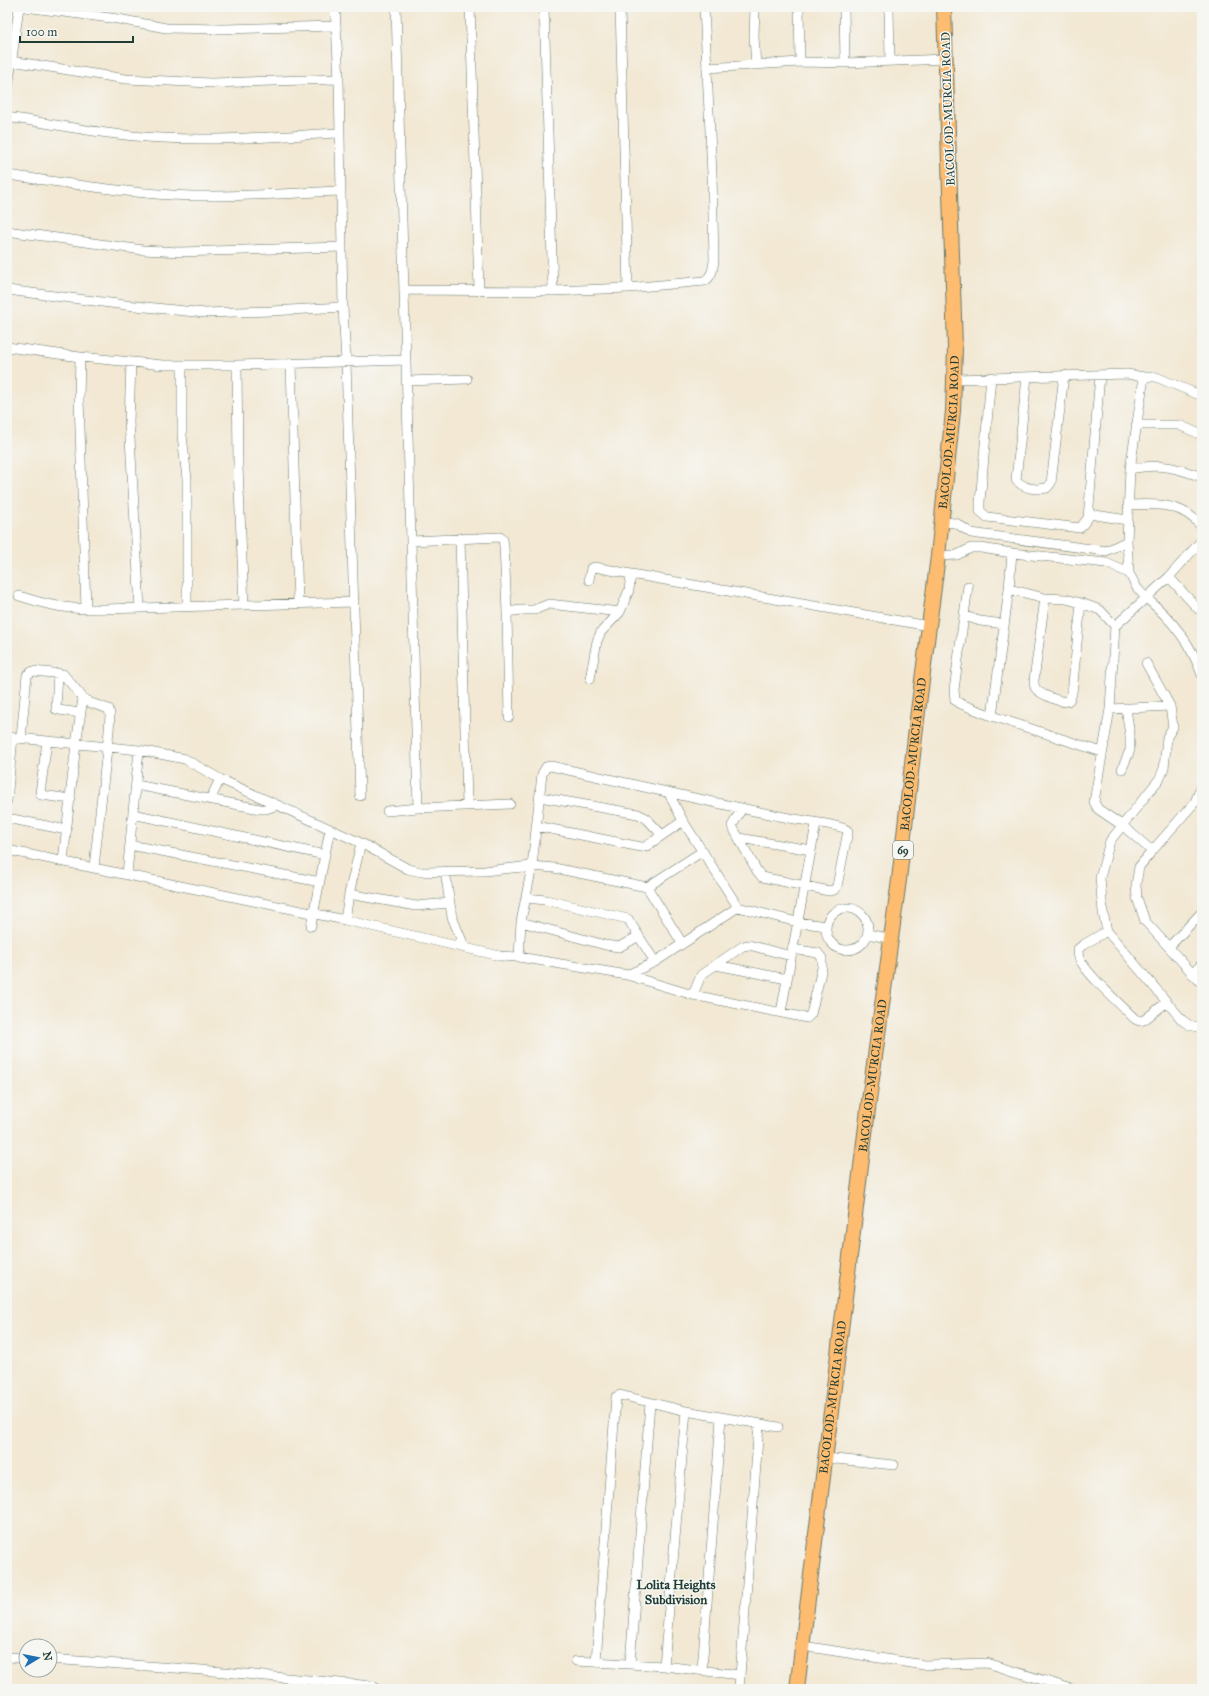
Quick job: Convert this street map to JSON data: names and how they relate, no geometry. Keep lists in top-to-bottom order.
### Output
{
  "streets": {
    "main road": ["BACOLOD-MURCIA ROAD", "69"]
  },
  "districts": ["Lolita Heights Subdivision"],
  "scale_bar": "100 m",
  "north": "right"
}
